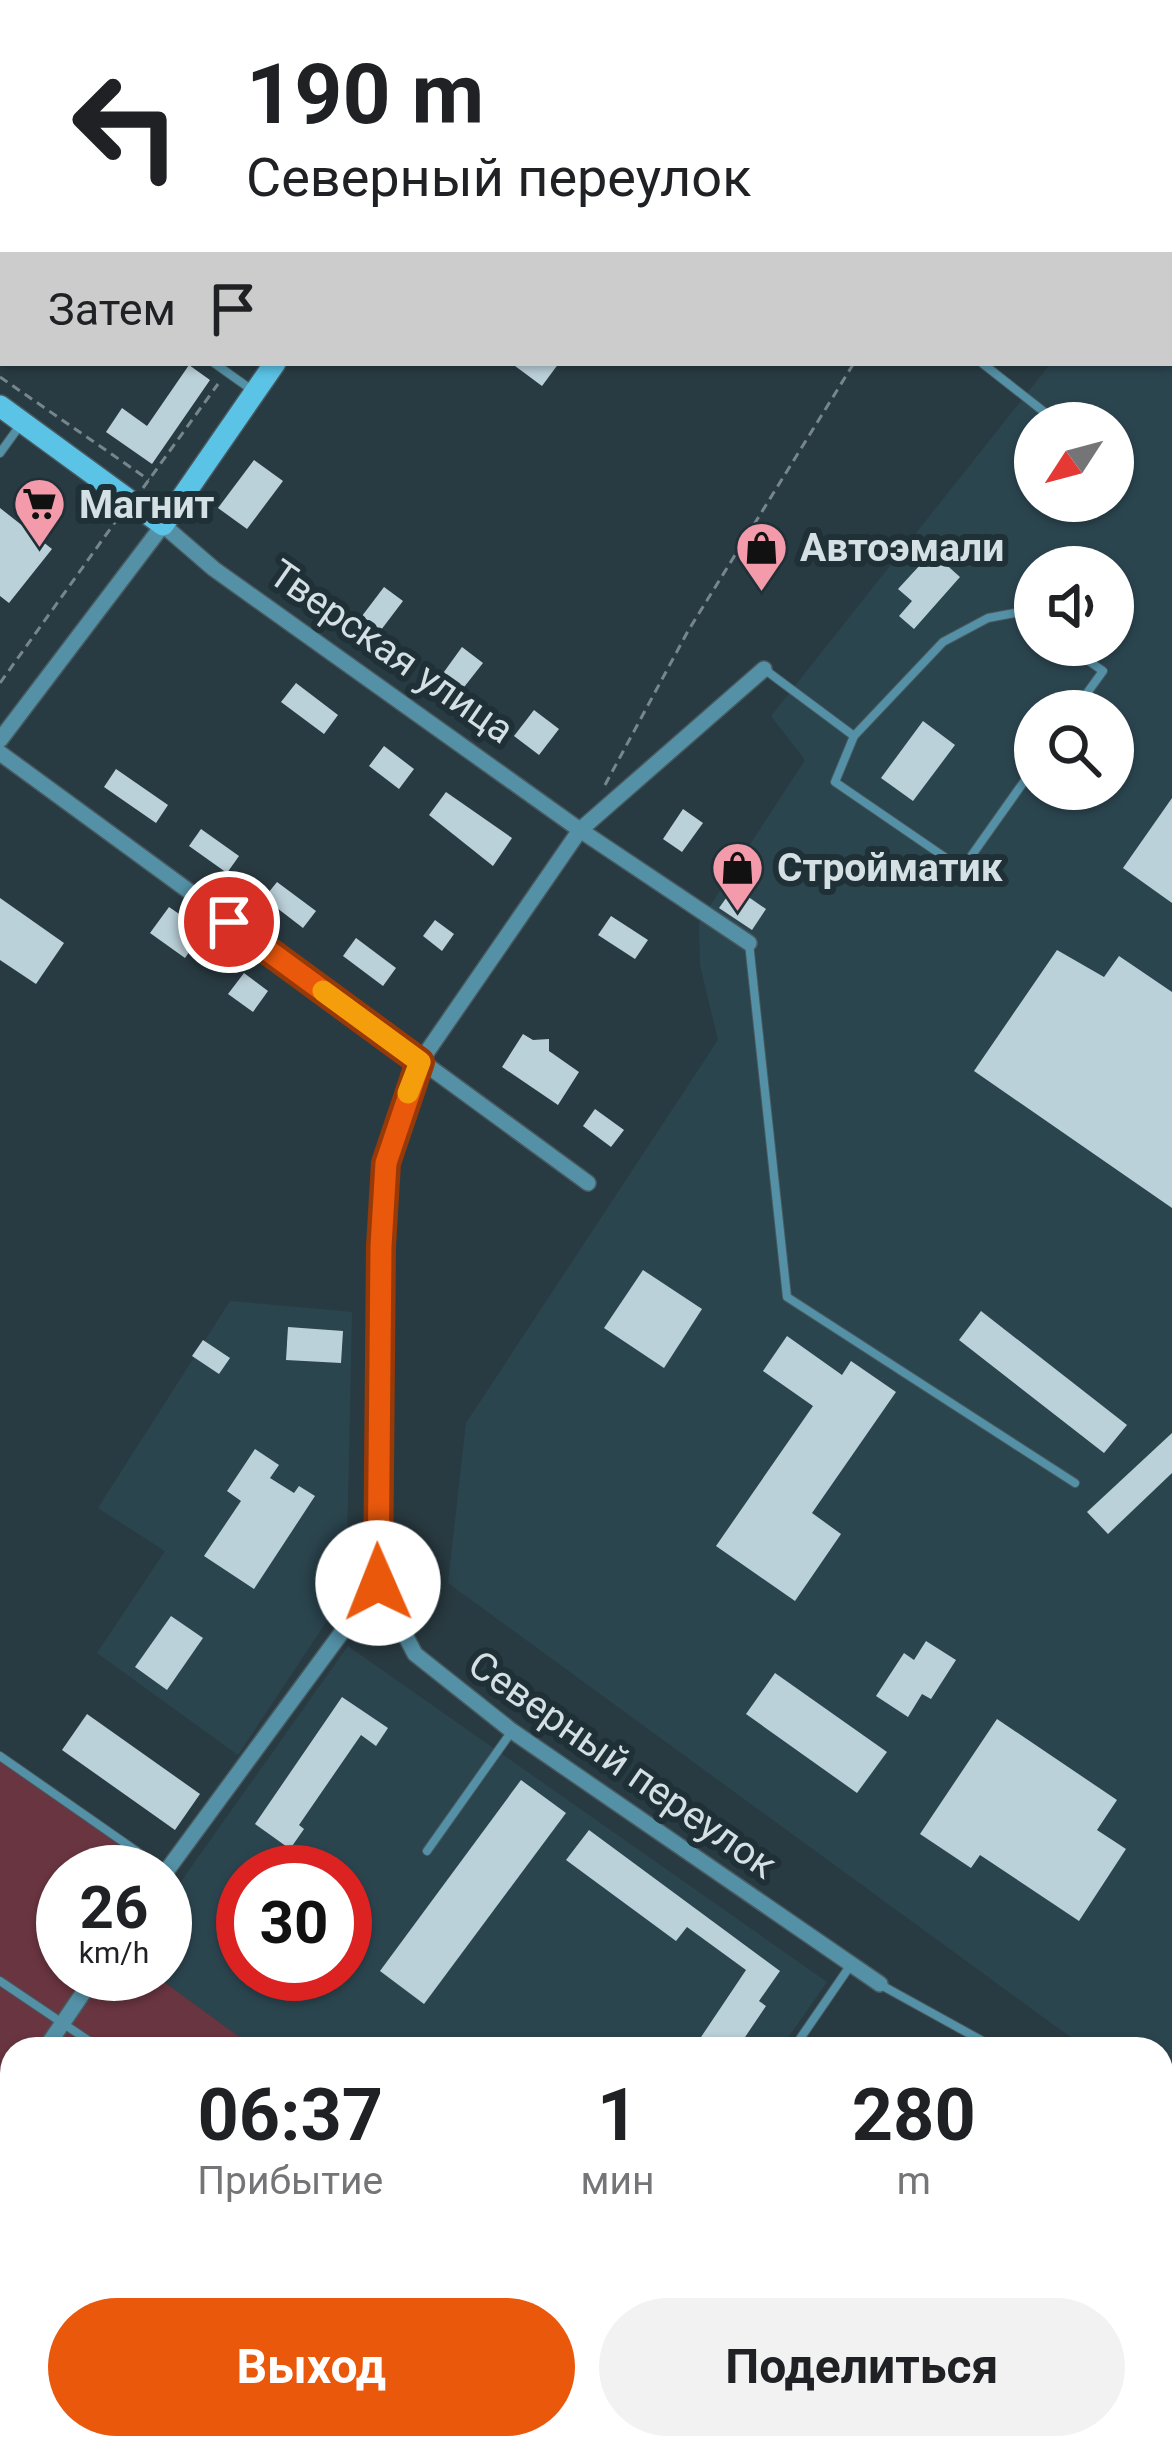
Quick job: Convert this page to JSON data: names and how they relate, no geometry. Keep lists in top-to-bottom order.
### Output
{
  "streets": {
    "main road": ["Тверская улица"],
    "street": ["Северный переулок"]
  },
  "crossings": [
    ["Тверская улица", "Северный переулок"]
  ],
  "places": {
    "supermarket": ["Магнит"],
    "shop": ["Автоэмали", "Стройматик"]
  },
  "north": "bottom left",
  "page": {
    "turn": ["190 m", "Северный переулок"],
    "then": "Затем",
    "speed": "26 km/h",
    "limit": "30",
    "eta": [
      "06:37",
      "Прибытие",
      "1",
      "мин",
      "280",
      "m"
    ],
    "buttons": ["Выход", "Поделиться"]
  }
}
